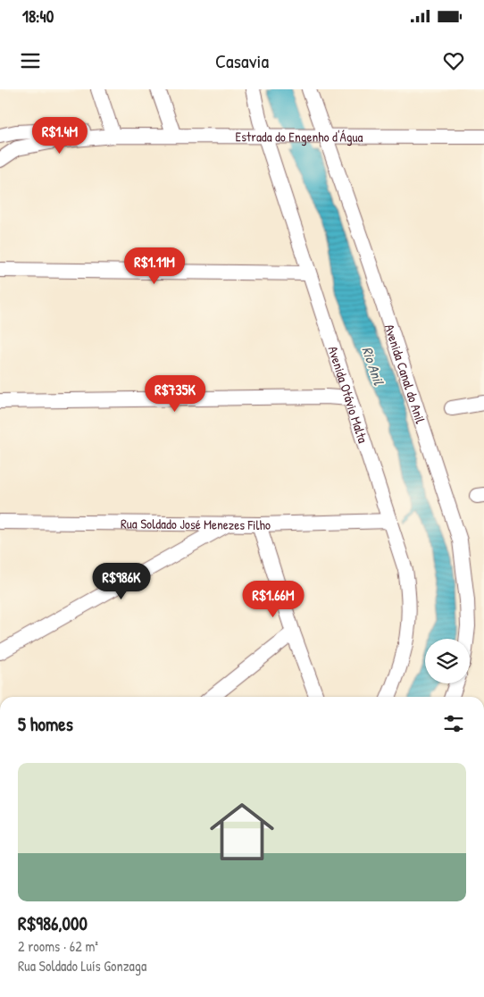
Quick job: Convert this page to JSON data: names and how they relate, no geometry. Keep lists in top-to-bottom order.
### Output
{
  "streets": {
    "street": [
      "Estrada do Engenho d'Água",
      "Avenida Canal do Anil",
      "Avenida Otávio Malta",
      "Rua Soldado José Menezes Filho"
    ]
  },
  "crossings": [
    ["Estrada do Engenho d'Água", "Avenida Canal do Anil"],
    ["Estrada do Engenho d'Água", "Avenida Otávio Malta"],
    ["Avenida Otávio Malta", "Rua Soldado José Menezes Filho"]
  ],
  "water": ["Rio Anil"],
  "page": {
    "status": "18:40",
    "header": "Casavia",
    "price": [
      "R$1.4M",
      "R$1.11M",
      "R$735K",
      "R$986K",
      "R$1.66M"
    ],
    "heading": "5 homes",
    "list": [
      {
        "name": "R$986,000",
        "note": "2 rooms · 62 m² · Rua Soldado Luís Gonzaga"
      }
    ]
  }
}
